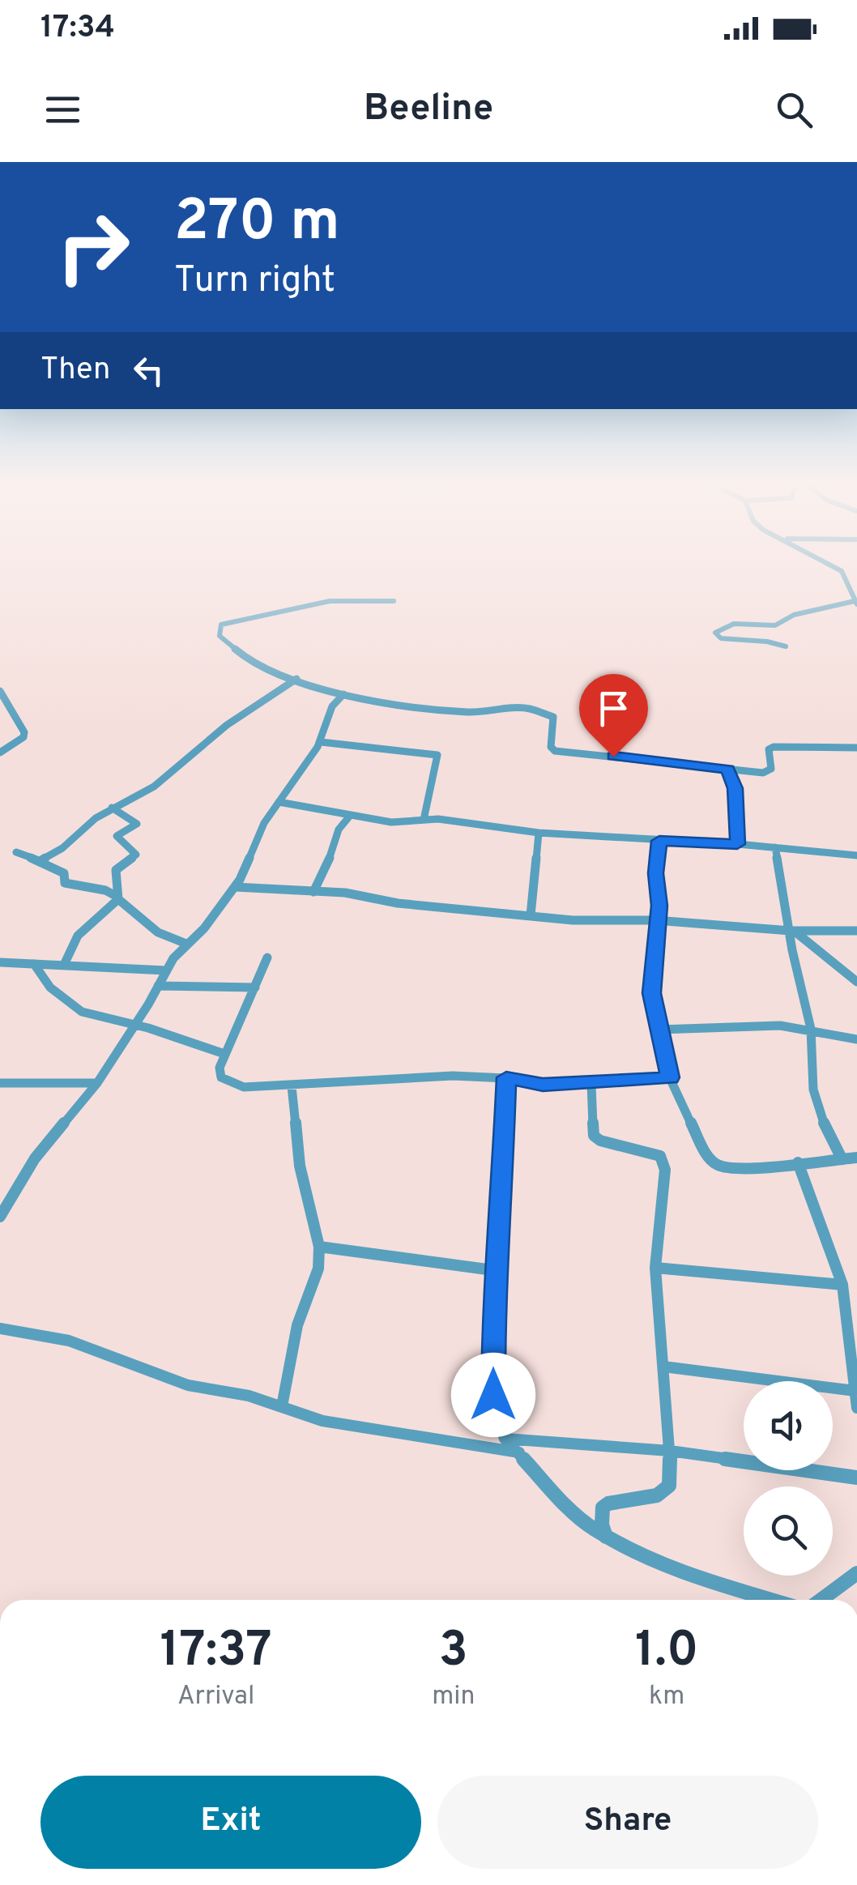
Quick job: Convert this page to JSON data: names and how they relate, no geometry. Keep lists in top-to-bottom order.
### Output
{
  "page": {
    "status": "17:34",
    "header": "Beeline",
    "turn": ["270 m", "Turn right"],
    "then": "Then",
    "eta": [
      "17:37",
      "Arrival",
      "3",
      "min",
      "1.0",
      "km"
    ],
    "buttons": ["Exit", "Share"]
  }
}
